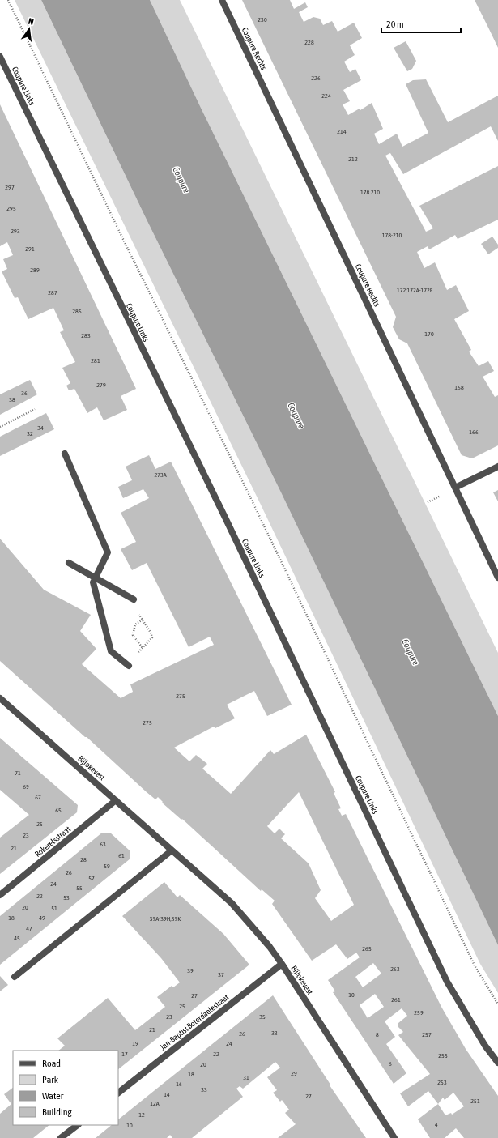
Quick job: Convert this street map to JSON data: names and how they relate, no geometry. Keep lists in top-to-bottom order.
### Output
{
  "streets": {
    "street": [
      "Coupure Rechts",
      "Coupure Links",
      "Bijlokevest",
      "Rokerelsstraat",
      "Jan-Baptist Boterdaelestraat"
    ]
  },
  "crossings": [
    ["Bijlokevest", "Rokerelsstraat"],
    ["Bijlokevest", "Jan-Baptist Boterdaelestraat"]
  ],
  "water": ["Coupure"],
  "house_numbers": [
    "230",
    "228",
    "226",
    "224",
    "214",
    "212",
    "297",
    "178.210",
    "295",
    "293",
    "178-210",
    "291",
    "289",
    "172;172A-172E",
    "287",
    "285",
    "170",
    "283",
    "281",
    "279",
    "168",
    "36",
    "38",
    "34",
    "166",
    "32",
    "273A",
    "275",
    "275",
    "71",
    "69",
    "67",
    "65",
    "25",
    "23",
    "63",
    "21",
    "61",
    "28",
    "59",
    "26",
    "57",
    "24",
    "55",
    "22",
    "53",
    "20",
    "51",
    "18",
    "49",
    "39A-39H;39K",
    "47",
    "45",
    "265",
    "263",
    "39",
    "37",
    "10",
    "27",
    "261",
    "25",
    "259",
    "23",
    "35",
    "21",
    "33",
    "26",
    "8",
    "257",
    "19",
    "24",
    "17",
    "22",
    "255",
    "6",
    "20",
    "29",
    "18",
    "31",
    "253",
    "16",
    "33",
    "14",
    "27",
    "251",
    "12A",
    "12",
    "4",
    "10"
  ],
  "legend": [
    "Road",
    "Park",
    "Water",
    "Building"
  ],
  "scale_bar": "20 m",
  "north": "top"
}
